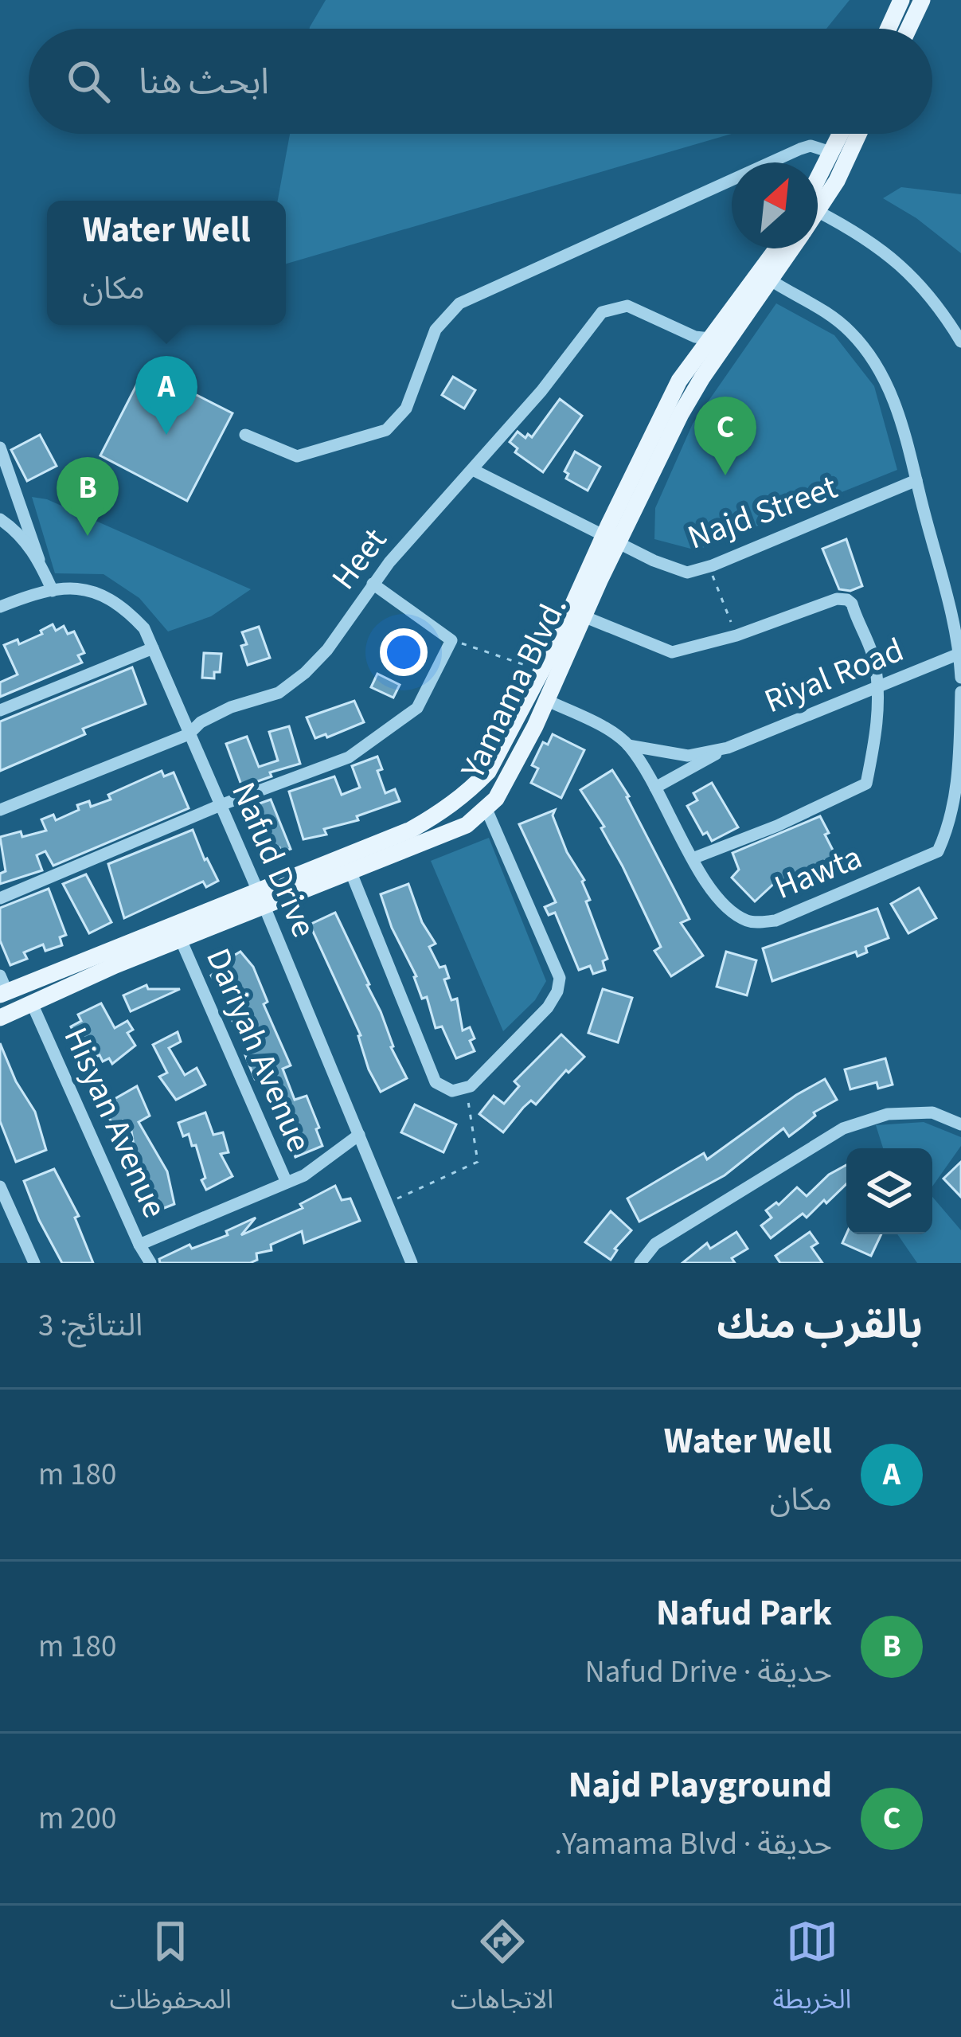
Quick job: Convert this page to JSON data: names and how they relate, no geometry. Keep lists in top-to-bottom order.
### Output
{
  "streets": {
    "main road": ["Yamama Blvd."],
    "street": [
      "Najd Street",
      "Heet",
      "Riyal Road",
      "Nafud Drive",
      "Hawta",
      "Dariyah Avenue",
      "Hisyan Avenue"
    ]
  },
  "crossings": [
    ["Najd Street", "Heet"],
    ["Najd Street", "Yamama Blvd."],
    ["Heet", "Yamama Blvd."],
    ["Heet", "Nafud Drive"],
    ["Riyal Road", "Hawta"],
    ["Yamama Blvd.", "Nafud Drive"],
    ["Yamama Blvd.", "Hawta"],
    ["Yamama Blvd.", "Dariyah Avenue"],
    ["Yamama Blvd.", "Hisyan Avenue"]
  ],
  "north": "top right",
  "page": {
    "search": "ابحث هنا",
    "popup": ["Water Well", "مكان"],
    "pins": ["A", "C", "B"],
    "heading": ["بالقرب منك", "النتائج: 3"],
    "list": [
      {
        "mark": "A",
        "name": "Water Well",
        "note": "مكان",
        "value": "180 m"
      },
      {
        "mark": "B",
        "name": "Nafud Park",
        "note": "حديقة · Nafud Drive",
        "value": "180 m"
      },
      {
        "mark": "C",
        "name": "Najd Playground",
        "note": "حديقة · Yamama Blvd.",
        "value": "200 m"
      }
    ],
    "nav": ["الخريطة", "الاتجاهات", "المحفوظات"]
  }
}
